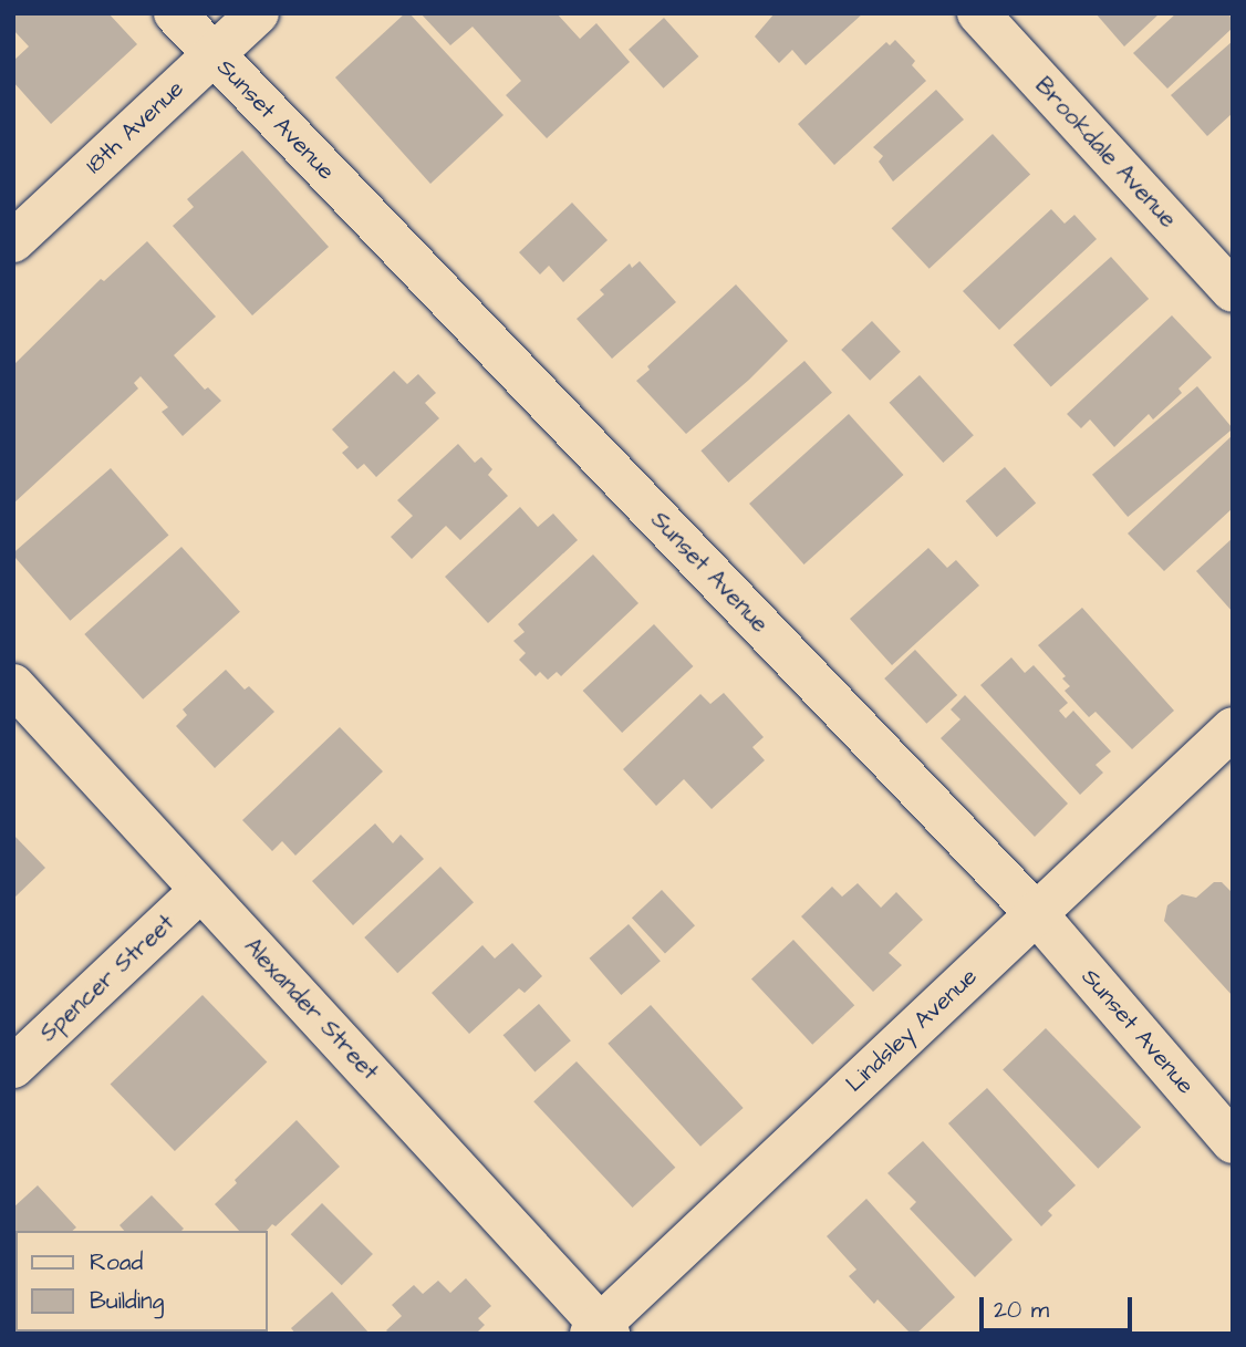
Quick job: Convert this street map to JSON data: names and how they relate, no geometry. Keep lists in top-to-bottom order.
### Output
{
  "streets": {
    "street": [
      "Sunset Avenue",
      "18th Avenue",
      "Brookdale Avenue",
      "Spencer Street",
      "Alexander Street",
      "Lindsley Avenue"
    ]
  },
  "crossings": [
    ["Sunset Avenue", "18th Avenue"],
    ["Sunset Avenue", "Lindsley Avenue"],
    ["Spencer Street", "Alexander Street"],
    ["Alexander Street", "Lindsley Avenue"]
  ],
  "legend": ["Road", "Building"],
  "scale_bar": "20 m"
}
